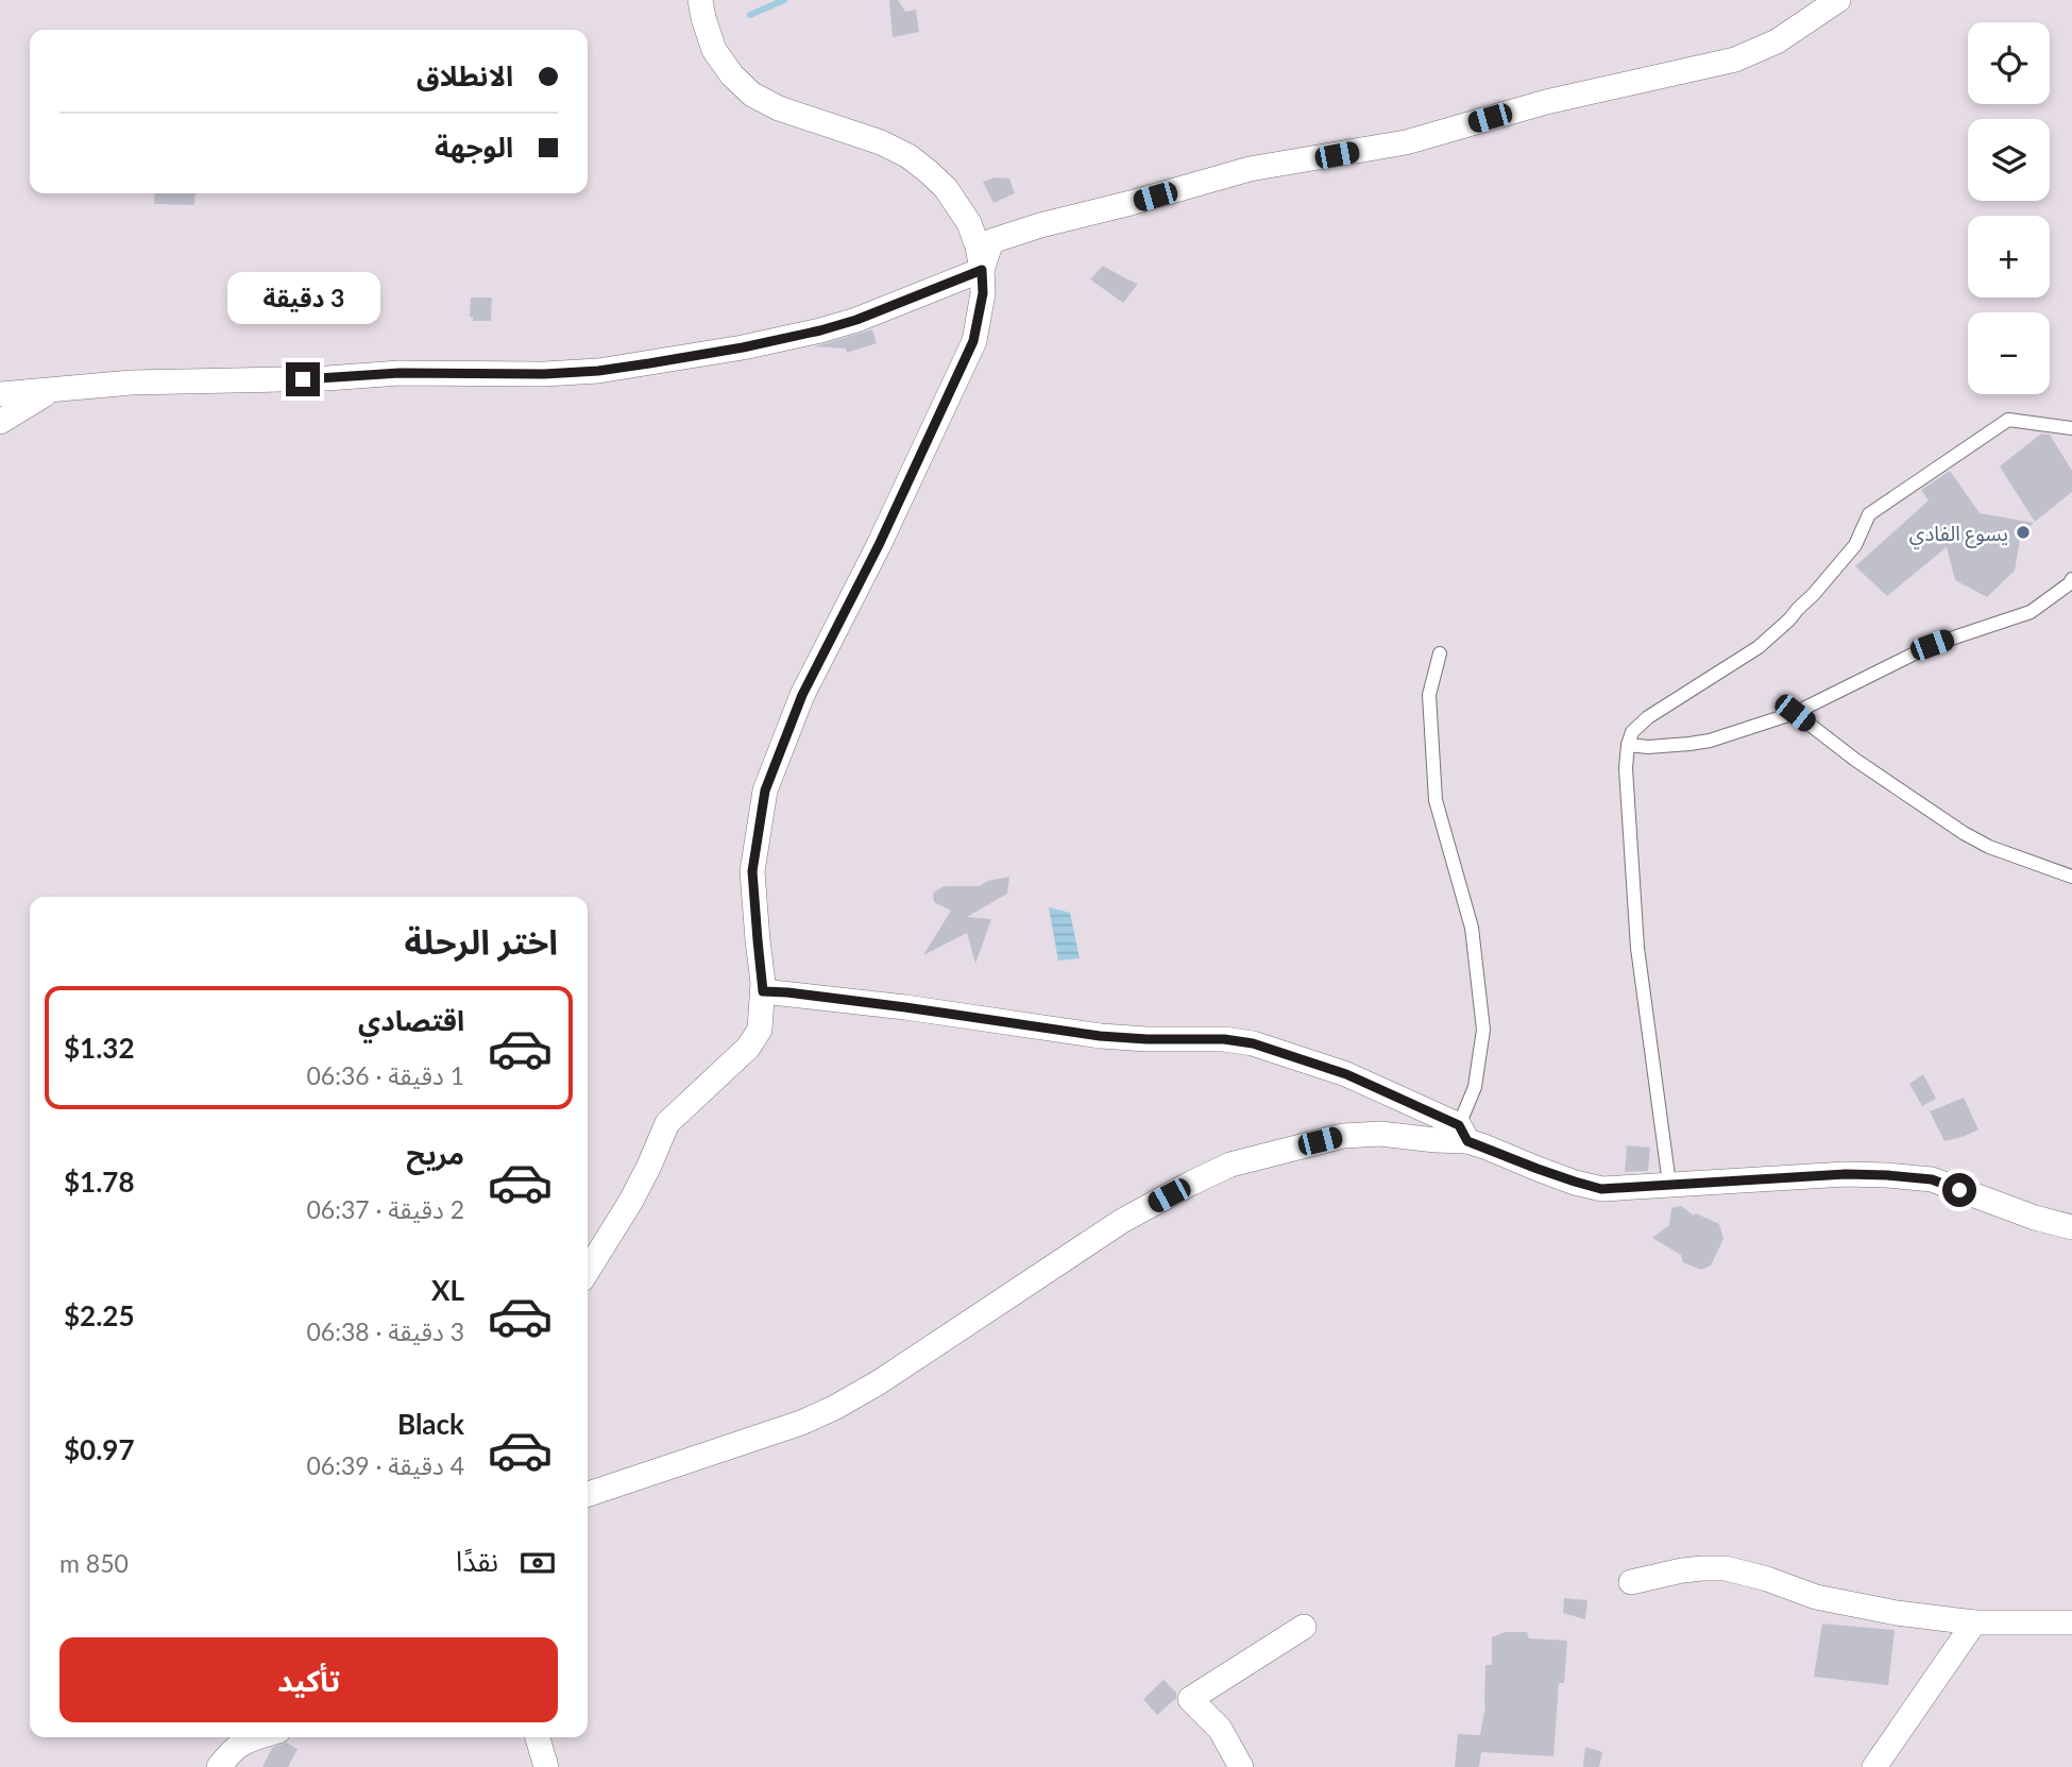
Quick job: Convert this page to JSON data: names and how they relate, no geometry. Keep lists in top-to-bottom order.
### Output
{
  "places": ["يسوع الفادي"],
  "page": {
    "map_buttons": ["+", "−"],
    "banner": ["الانطلاق", "الوجهة"],
    "bubble": "3 دقيقة",
    "heading": "اختر الرحلة",
    "list": [
      {
        "name": "اقتصادي",
        "note": "1 دقيقة · 06:36",
        "value": "$1.32"
      },
      {
        "name": "مريح",
        "note": "2 دقيقة · 06:37",
        "value": "$1.78"
      },
      {
        "name": "XL",
        "note": "3 دقيقة · 06:38",
        "value": "$2.25"
      },
      {
        "name": "Black",
        "note": "4 دقيقة · 06:39",
        "value": "$0.97"
      }
    ],
    "pay": ["نقدًا", "850 m"],
    "buttons": "تأكيد"
  }
}
